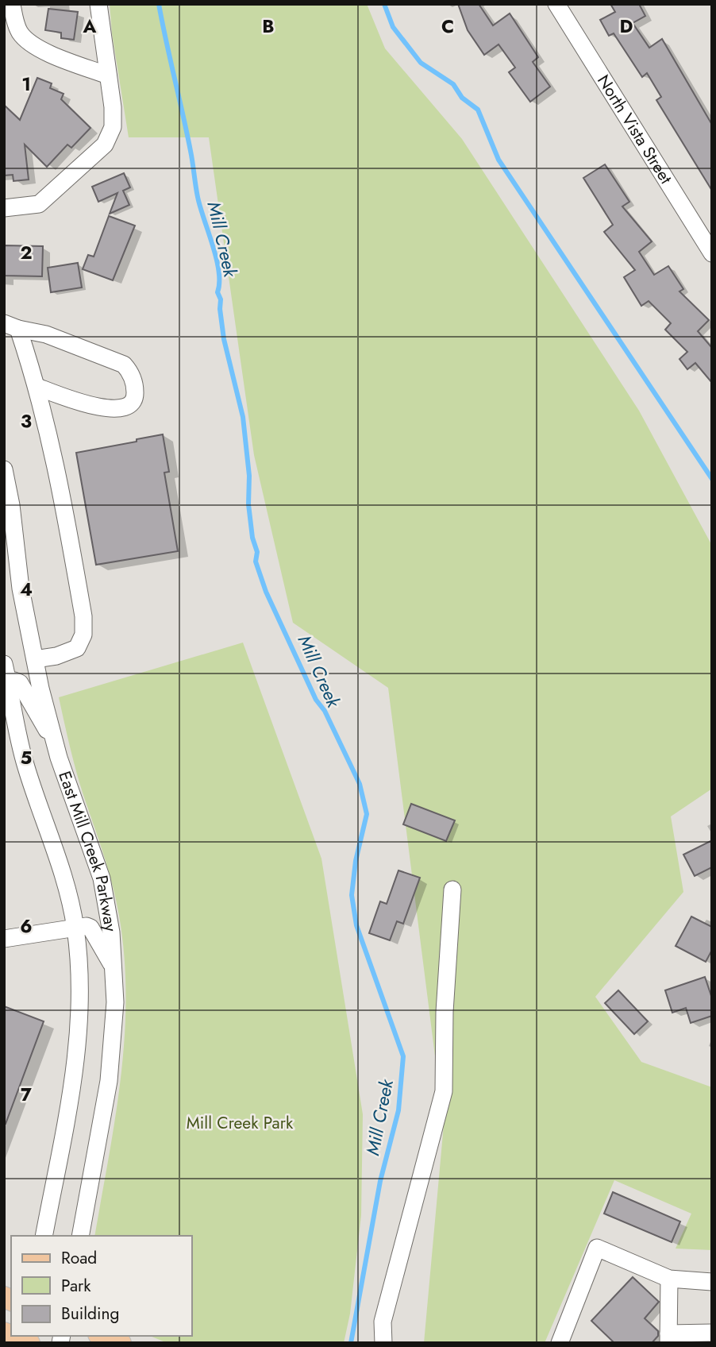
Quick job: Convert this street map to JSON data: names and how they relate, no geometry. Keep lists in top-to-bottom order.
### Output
{
  "streets": {
    "street": ["North Vista Street", "East Mill Creek Parkway"]
  },
  "water": ["Mill Creek"],
  "parks": ["Mill Creek Park"],
  "legend": ["Road", "Park", "Building"],
  "grid": {
    "columns": [
      "A",
      "B",
      "C",
      "D"
    ],
    "rows": [
      "1",
      "2",
      "3",
      "4",
      "5",
      "6",
      "7"
    ]
  }
}
